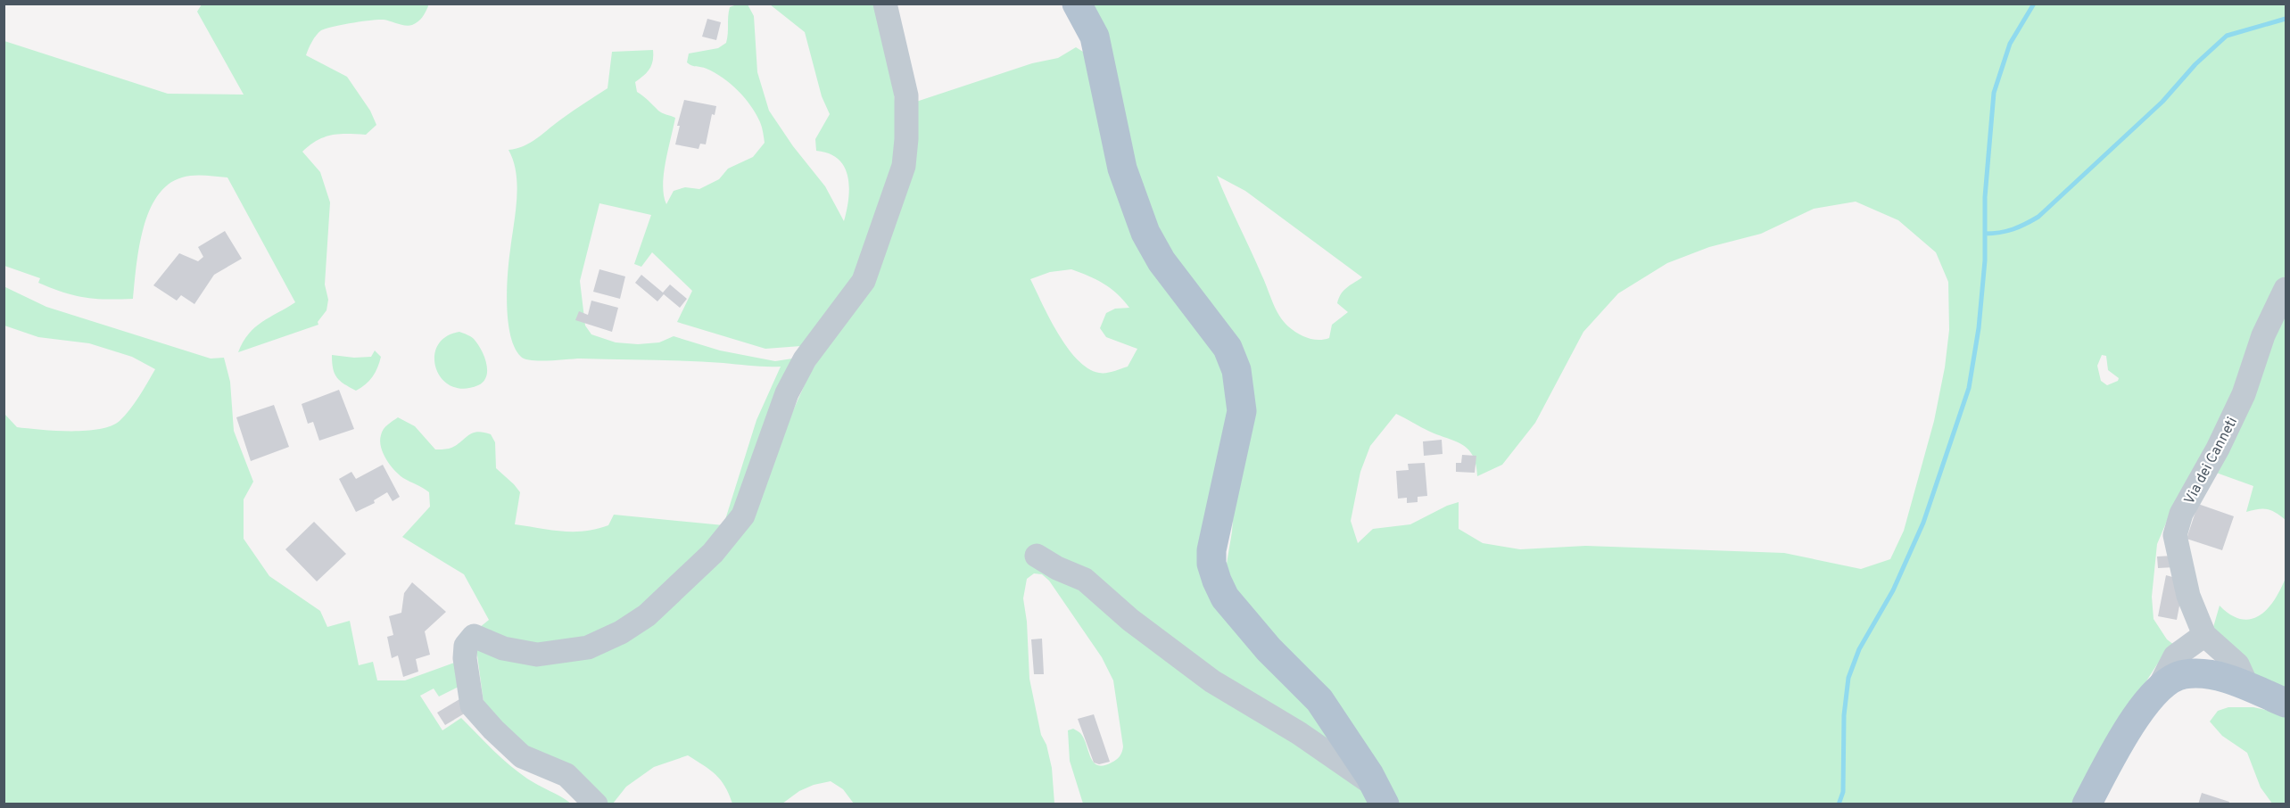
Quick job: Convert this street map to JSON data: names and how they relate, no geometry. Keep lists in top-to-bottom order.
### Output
{
  "streets": {
    "street": ["Via dei Canneti"]
  }
}
